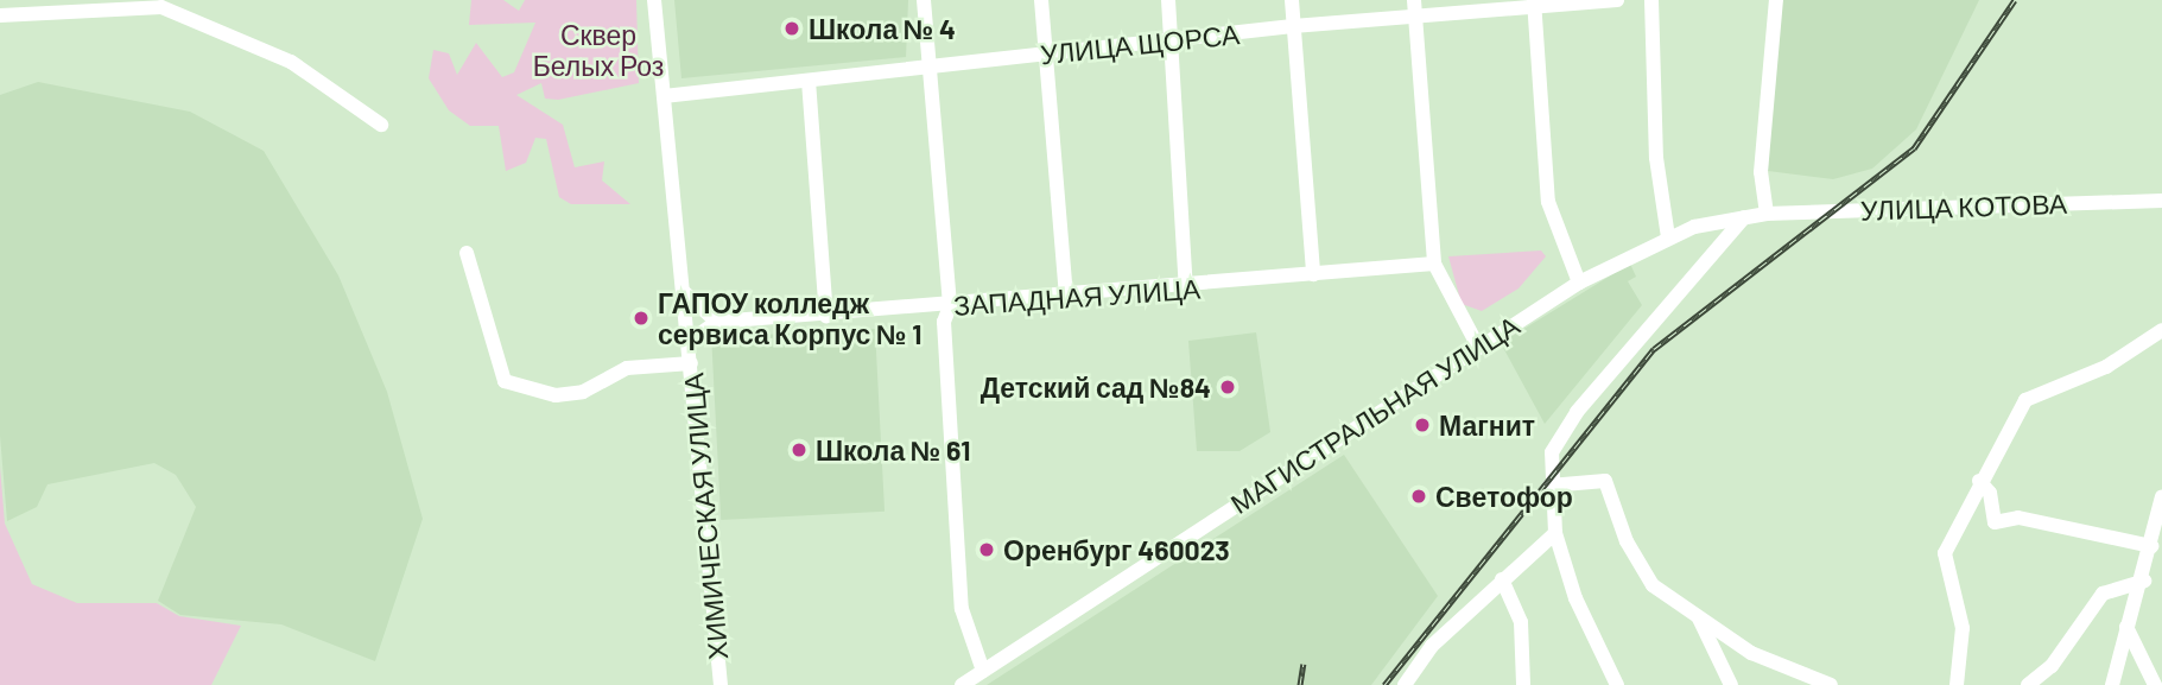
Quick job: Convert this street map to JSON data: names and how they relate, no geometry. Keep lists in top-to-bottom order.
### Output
{
  "streets": {
    "street": [
      "УЛИЦА ЩОРСА",
      "УЛИЦА КОТОВА",
      "ЗАПАДНАЯ УЛИЦА",
      "МАГИСТРАЛЬНАЯ УЛИЦА",
      "ХИМИЧЕСКАЯ УЛИЦА"
    ]
  },
  "crossings": [
    ["УЛИЦА ЩОРСА", "ХИМИЧЕСКАЯ УЛИЦА"],
    ["УЛИЦА КОТОВА", "МАГИСТРАЛЬНАЯ УЛИЦА"]
  ],
  "parks": ["Сквер Белых Роз"],
  "places": [
    "Школа № 4",
    "ГАПОУ колледж сервиса Корпус № 1",
    "Детский сад №84",
    "Магнит",
    "Школа № 61",
    "Светофор",
    "Оренбург 460023"
  ]
}
